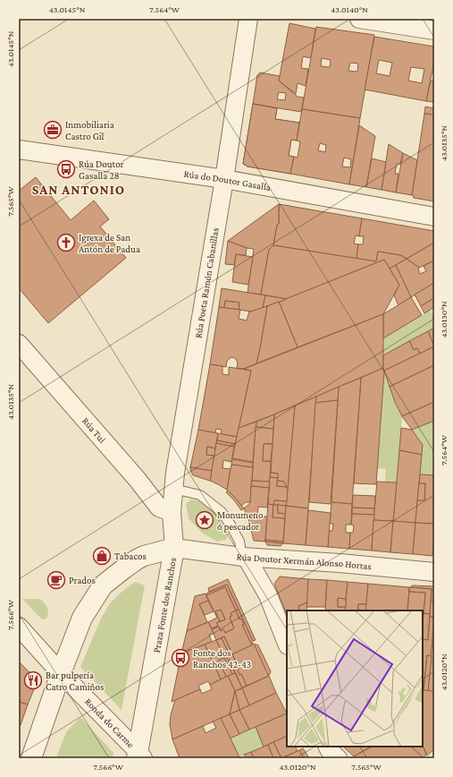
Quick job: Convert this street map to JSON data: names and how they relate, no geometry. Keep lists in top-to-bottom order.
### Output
{
  "streets": {
    "street": [
      "Rúa do Doutor Gasalla",
      "Rúa Poeta Ramón Cabanillas",
      "Rúa Tui",
      "Rúa Doutor Xermán Alonso Hortas",
      "Praza Fonte dos Ranchos",
      "Ronda do Carme"
    ]
  },
  "crossings": [
    ["Rúa do Doutor Gasalla", "Rúa Poeta Ramón Cabanillas"],
    ["Rúa Poeta Ramón Cabanillas", "Rúa Tui"],
    ["Rúa Poeta Ramón Cabanillas", "Rúa Doutor Xermán Alonso Hortas"],
    ["Rúa Poeta Ramón Cabanillas", "Praza Fonte dos Ranchos"],
    ["Rúa Doutor Xermán Alonso Hortas", "Praza Fonte dos Ranchos"],
    ["Praza Fonte dos Ranchos", "Ronda do Carme"]
  ],
  "districts": ["SAN ANTONIO"],
  "places": {
    "office": ["Inmobiliaria Castro Gil"],
    "bus stop": ["Rúa Doutor Gasalla 28", "Fonte dos Ranchos 42-43"],
    "church": ["Igrexa de San Antón de Padua"],
    "place": ["Monumeno ó pescador"],
    "shop": ["Tabacos"],
    "cafe": ["Prados"],
    "restaurant": ["Bar pulpería Catro Camiños"]
  },
  "coordinates": [
    "43.0145°N",
    "7.564°W",
    "43.0140°N",
    "43.0135°N",
    "7.565°W",
    "43.0130°N",
    "7.566°W",
    "43.0120°N"
  ]
}
